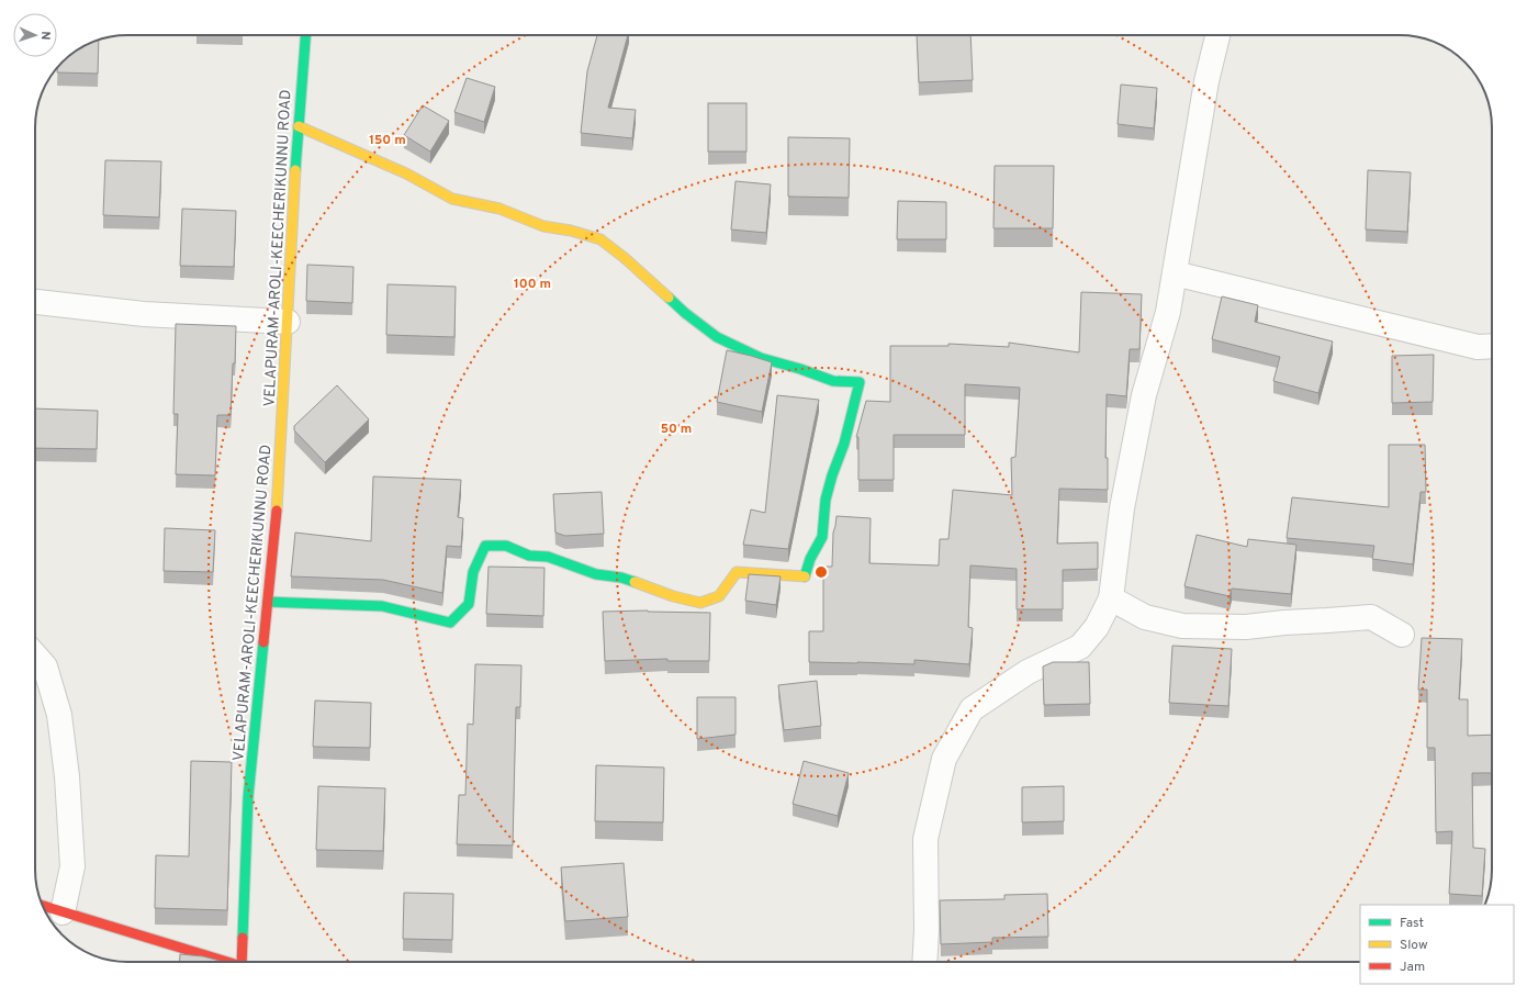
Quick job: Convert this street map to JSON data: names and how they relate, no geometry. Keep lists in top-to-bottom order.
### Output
{
  "streets": {
    "street": ["VELAPURAM-AROLI-KEECHERIKUNNU ROAD"]
  },
  "legend": ["Fast", "Slow", "Jam"],
  "north": "right",
  "rings": ["150 m", "100 m", "50 m"]
}
